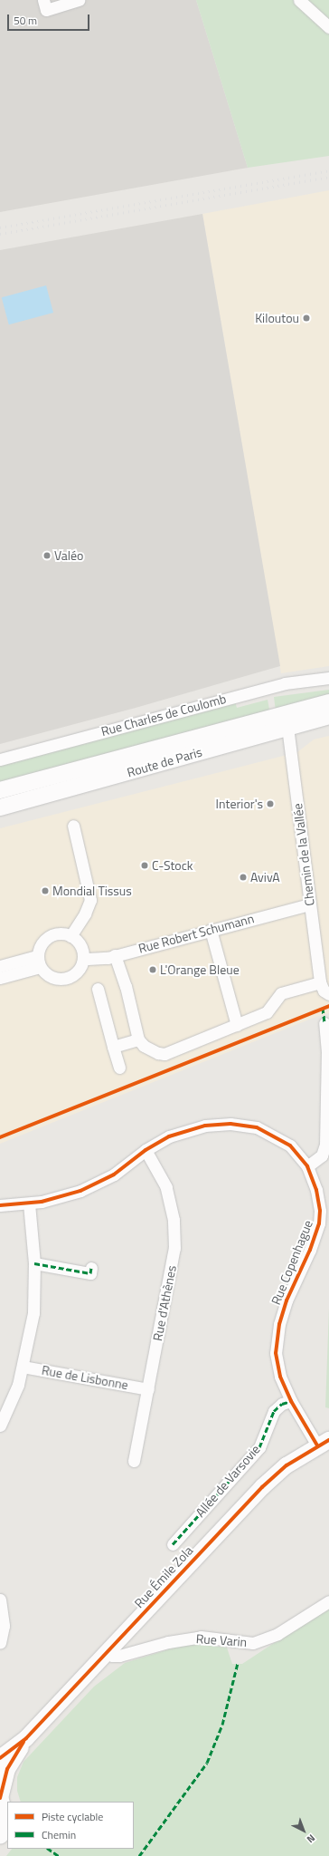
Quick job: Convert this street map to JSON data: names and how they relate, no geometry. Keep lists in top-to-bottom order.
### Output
{
  "streets": {
    "main road": ["Route de Paris", "Rue Émile Zola"],
    "street": [
      "Rue Charles de Coulomb",
      "Chemin de la Vallée",
      "Rue Robert Schumann",
      "Rue Copenhague",
      "Rue d'Athènes",
      "Rue de Lisbonne",
      "Allée de Varsovie",
      "Rue Varin"
    ]
  },
  "crossings": [
    ["Route de Paris", "Chemin de la Vallée"],
    ["Chemin de la Vallée", "Rue Robert Schumann"],
    ["Rue Copenhague", "Allée de Varsovie"],
    ["Rue Copenhague", "Rue Émile Zola"],
    ["Rue d'Athènes", "Rue de Lisbonne"],
    ["Rue Émile Zola", "Rue Varin"]
  ],
  "places": [
    "Kiloutou",
    "Valéo",
    "Interior's",
    "C-Stock",
    "AvivA",
    "Mondial Tissus",
    "L'Orange Bleue"
  ],
  "legend": ["Piste cyclable", "Chemin"],
  "scale_bar": "50 m",
  "north": "bottom right"
}
